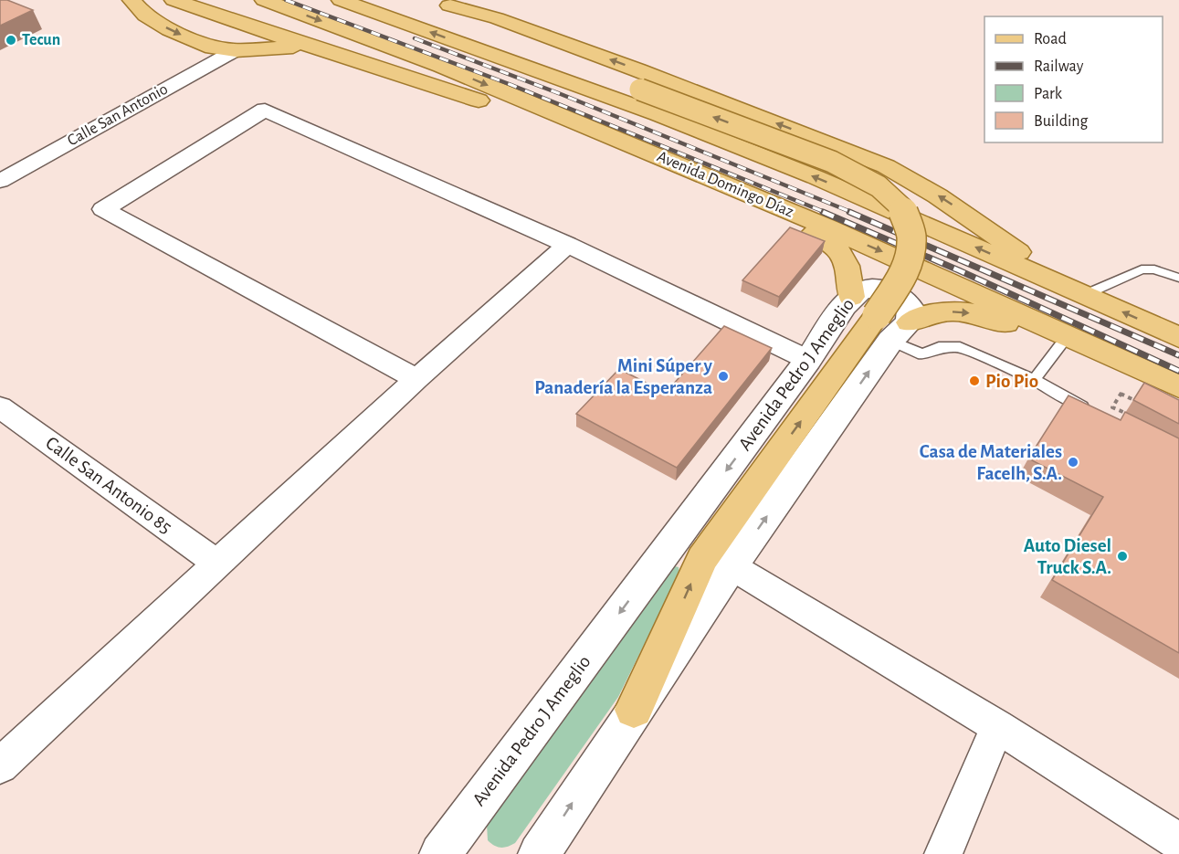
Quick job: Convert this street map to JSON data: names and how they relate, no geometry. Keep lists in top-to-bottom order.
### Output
{
  "streets": {
    "main road": ["Avenida Domingo Díaz"],
    "street": ["Calle San Antonio", "Avenida Pedro J Ameglio", "Calle San Antonio 85"]
  },
  "places": [
    "Tecun",
    "Mini Súper y Panadería la Esperanza",
    "Pio Pio",
    "Casa de Materiales Facelh, S.A.",
    "Auto Diesel Truck S.A."
  ],
  "legend": [
    "Road",
    "Railway",
    "Park",
    "Building"
  ]
}
